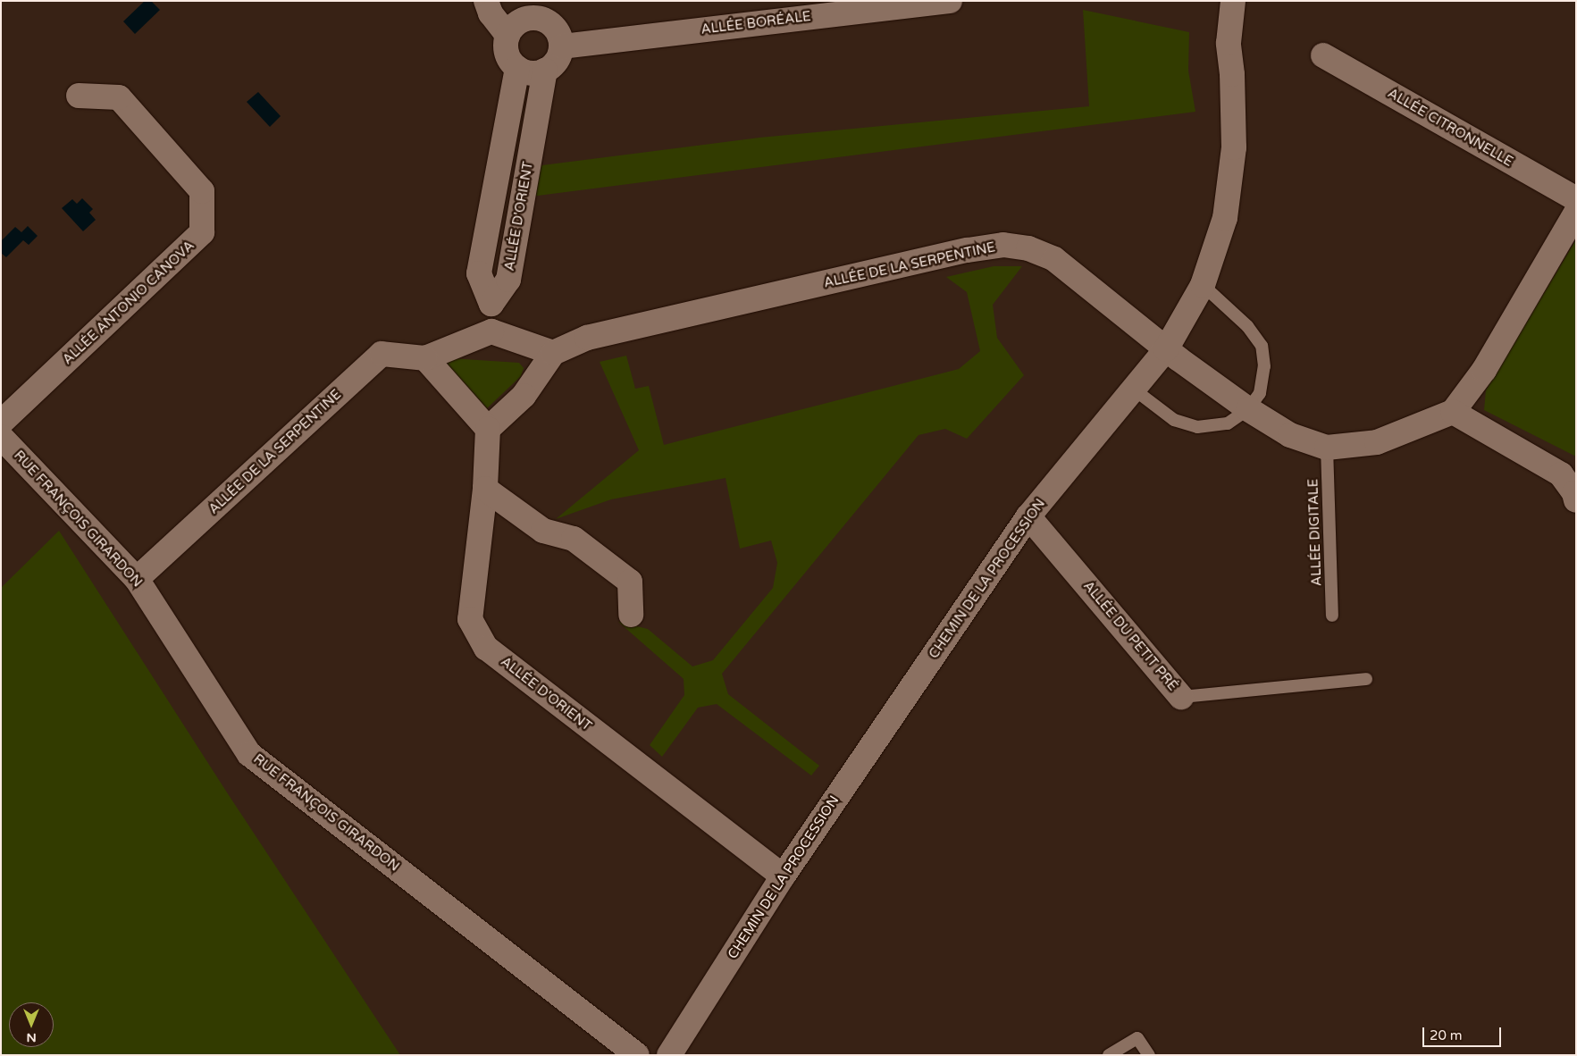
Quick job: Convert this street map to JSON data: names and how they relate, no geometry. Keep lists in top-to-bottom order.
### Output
{
  "streets": {
    "street": [
      "ALLÉE BORÉALE",
      "ALLÉE CITRONNELLE",
      "ALLÉE D'ORIENT",
      "ALLÉE DE LA SERPENTINE",
      "ALLÉE ANTONIO CANOVA",
      "RUE FRANÇOIS GIRARDON",
      "CHEMIN DE LA PROCESSION",
      "ALLÉE DU PETIT PRÉ"
    ],
    "lane": ["ALLÉE DIGITALE"]
  },
  "crossings": [
    ["ALLÉE BORÉALE", "ALLÉE D'ORIENT"],
    ["ALLÉE D'ORIENT", "CHEMIN DE LA PROCESSION"],
    ["ALLÉE DE LA SERPENTINE", "RUE FRANÇOIS GIRARDON"],
    ["ALLÉE DE LA SERPENTINE", "ALLÉE DIGITALE"],
    ["ALLÉE DE LA SERPENTINE", "CHEMIN DE LA PROCESSION"],
    ["CHEMIN DE LA PROCESSION", "ALLÉE DU PETIT PRÉ"]
  ],
  "scale_bar": "20 m",
  "north": "bottom"
}
